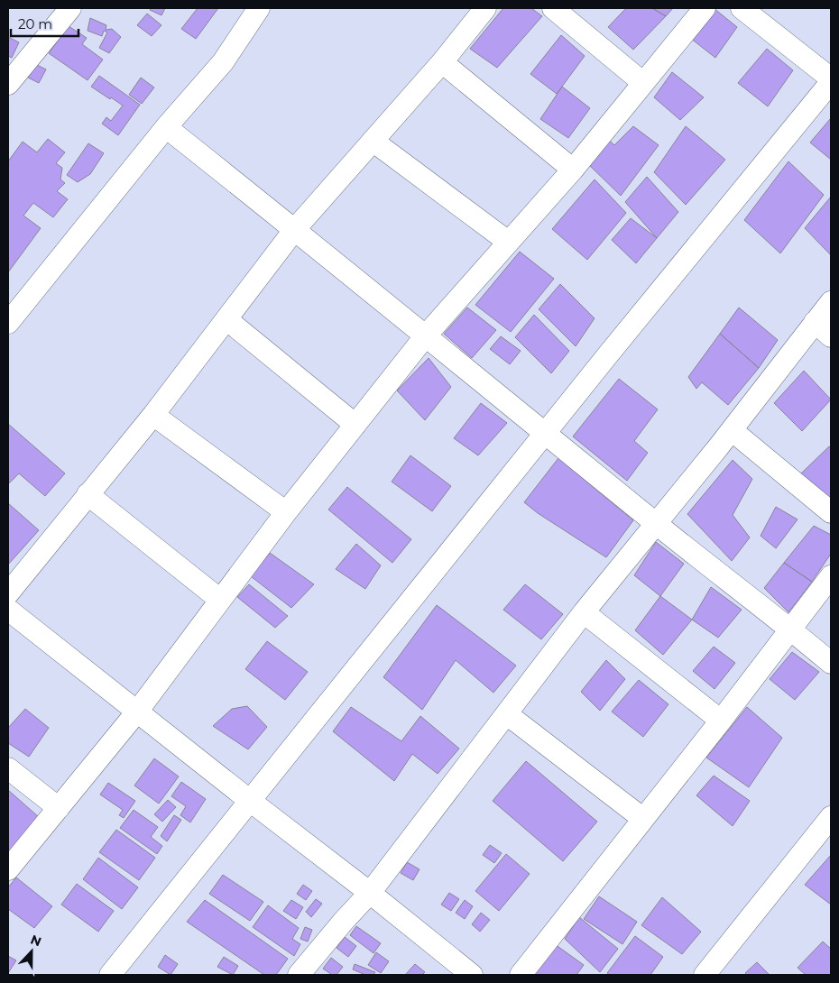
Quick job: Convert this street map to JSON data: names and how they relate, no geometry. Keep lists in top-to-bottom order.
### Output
{
  "scale_bar": "20 m",
  "north": "top"
}
